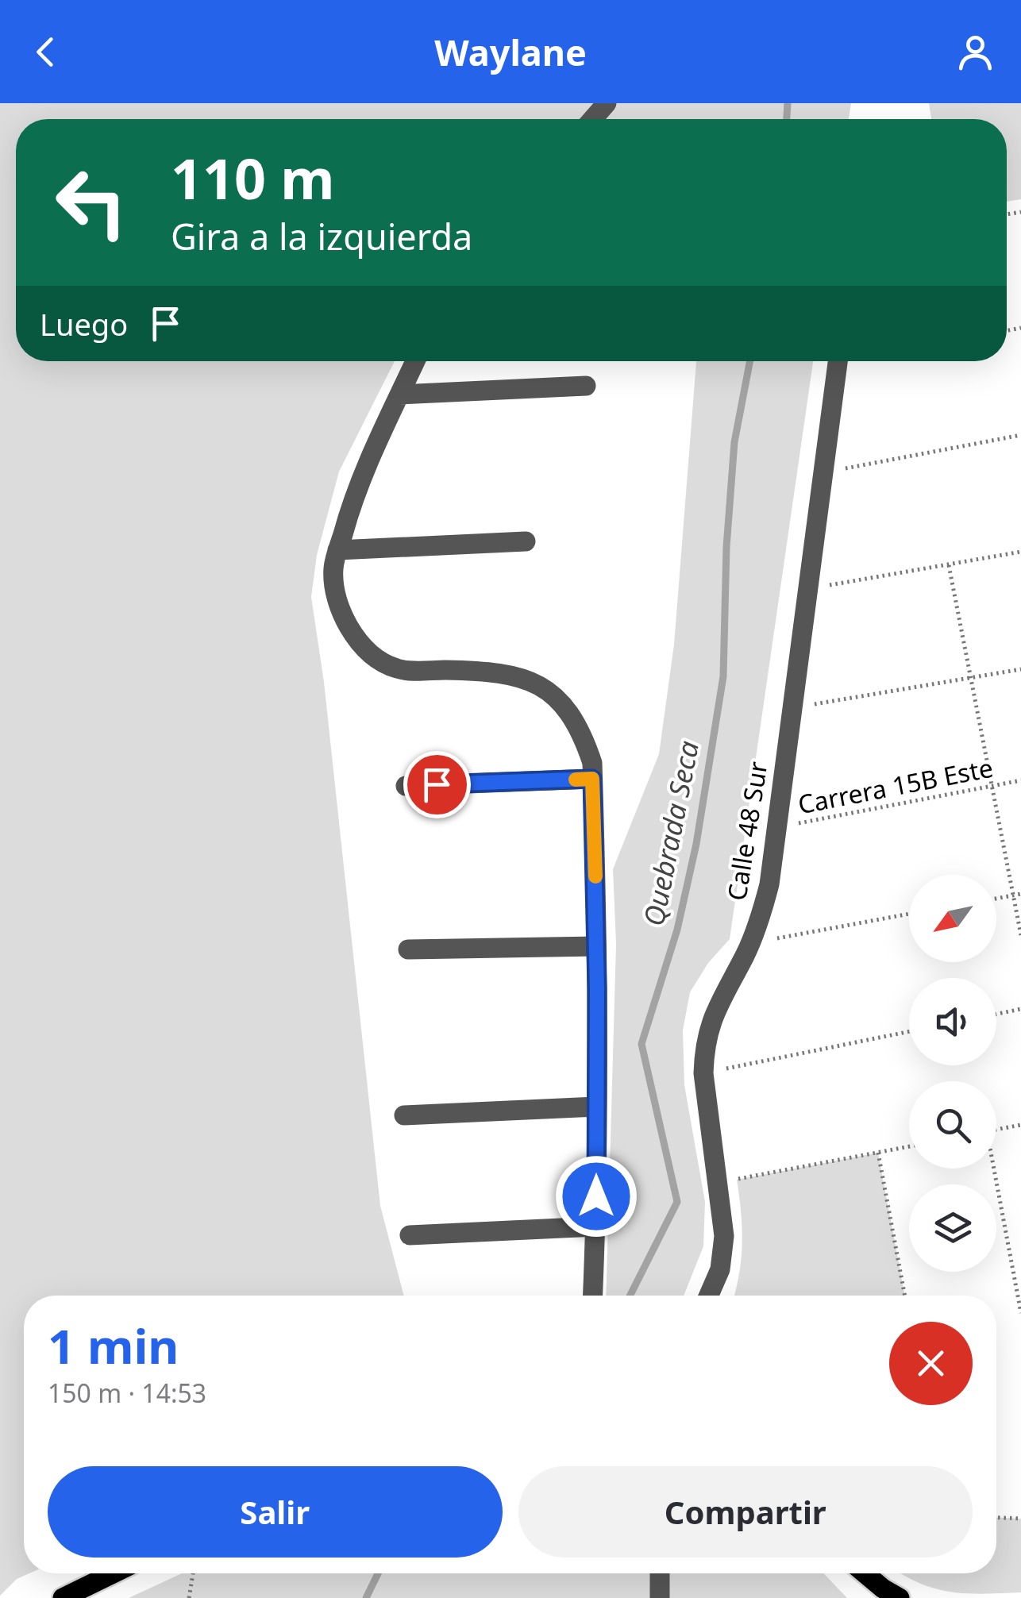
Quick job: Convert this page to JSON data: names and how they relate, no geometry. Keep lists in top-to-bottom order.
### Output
{
  "streets": {
    "street": ["Calle 48 Sur"],
    "path": ["Carrera 15B Este"]
  },
  "crossings": [
    ["Carrera 15B Este", "Calle 48 Sur"]
  ],
  "water": ["Quebrada Seca"],
  "north": "bottom left",
  "page": {
    "header": "Waylane",
    "turn": ["110 m", "Gira a la izquierda"],
    "then": "Luego",
    "heading": ["1 min", "150 m · 14:53"],
    "buttons": ["Salir", "Compartir"]
  }
}
